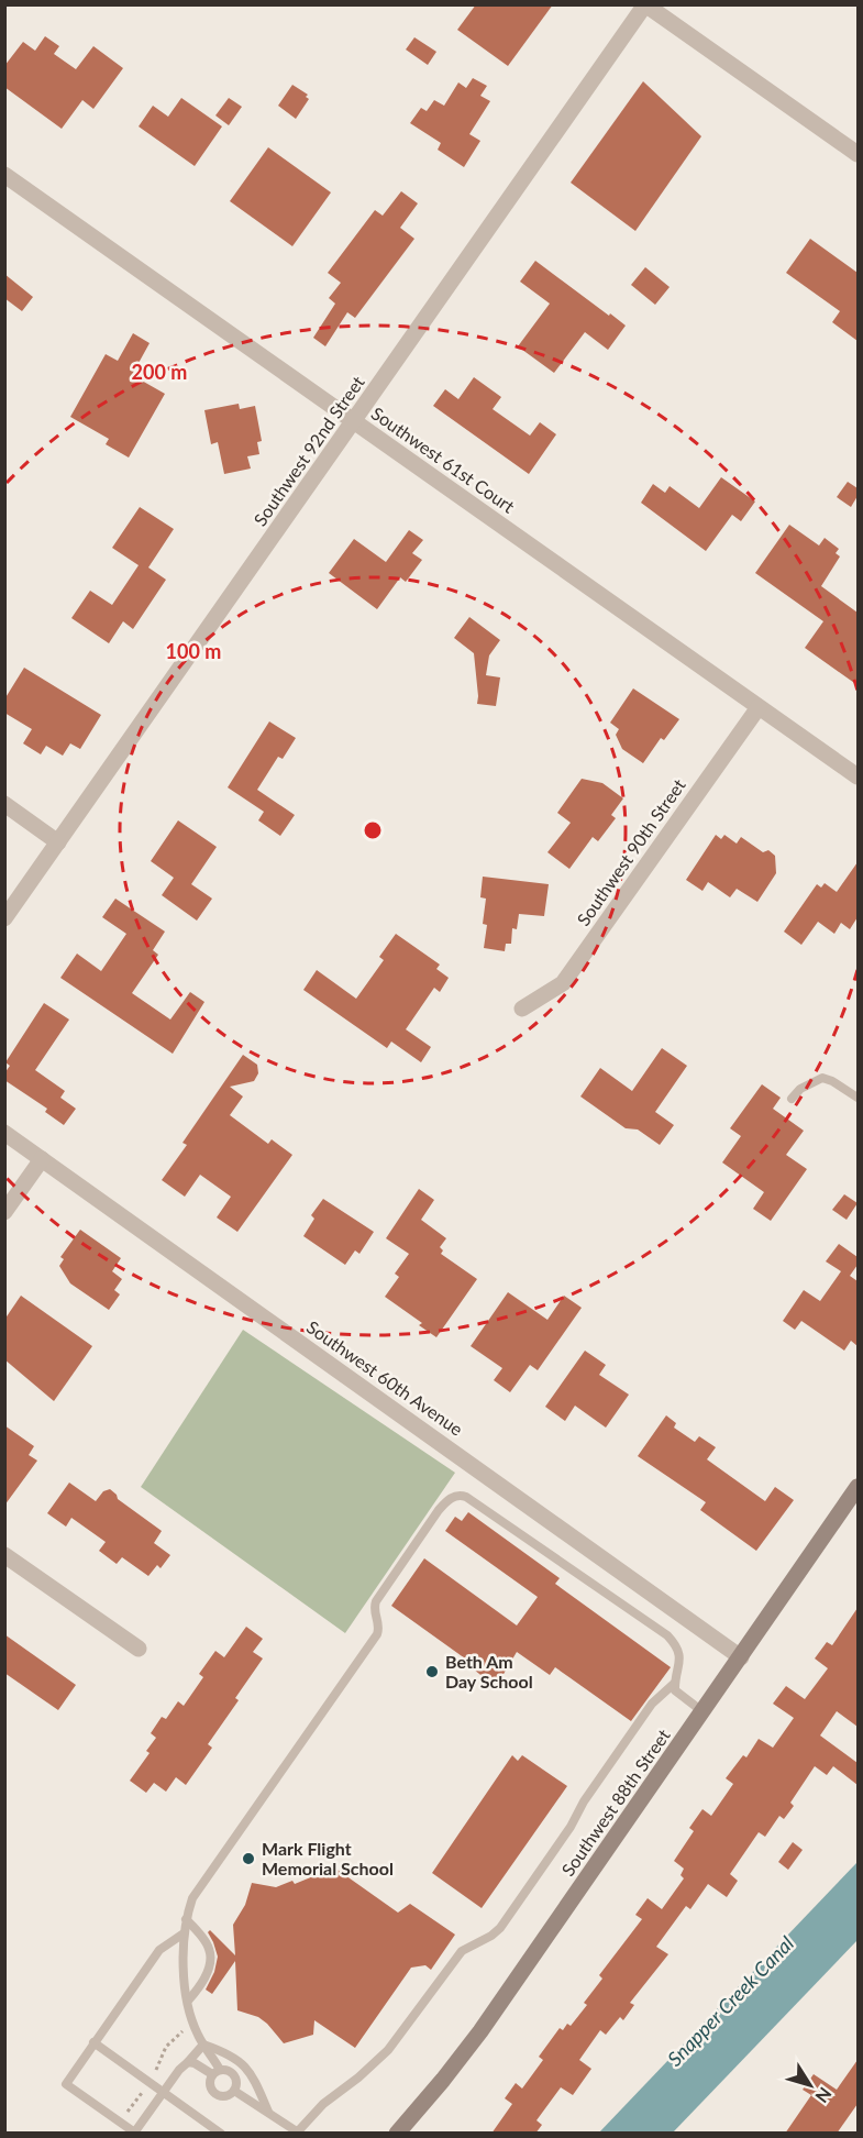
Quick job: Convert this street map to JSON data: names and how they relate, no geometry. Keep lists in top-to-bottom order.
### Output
{
  "streets": {
    "street": [
      "Southwest 92nd Street",
      "Southwest 61st Court",
      "Southwest 90th Street",
      "Southwest 60th Avenue",
      "Southwest 88th Street"
    ]
  },
  "crossings": [
    ["Southwest 92nd Street", "Southwest 61st Court"],
    ["Southwest 61st Court", "Southwest 90th Street"],
    ["Southwest 60th Avenue", "Southwest 88th Street"]
  ],
  "water": ["Snapper Creek Canal"],
  "places": ["Beth Am Day School", "Mark Flight Memorial School"],
  "north": "bottom right",
  "rings": ["200 m", "100 m"]
}
